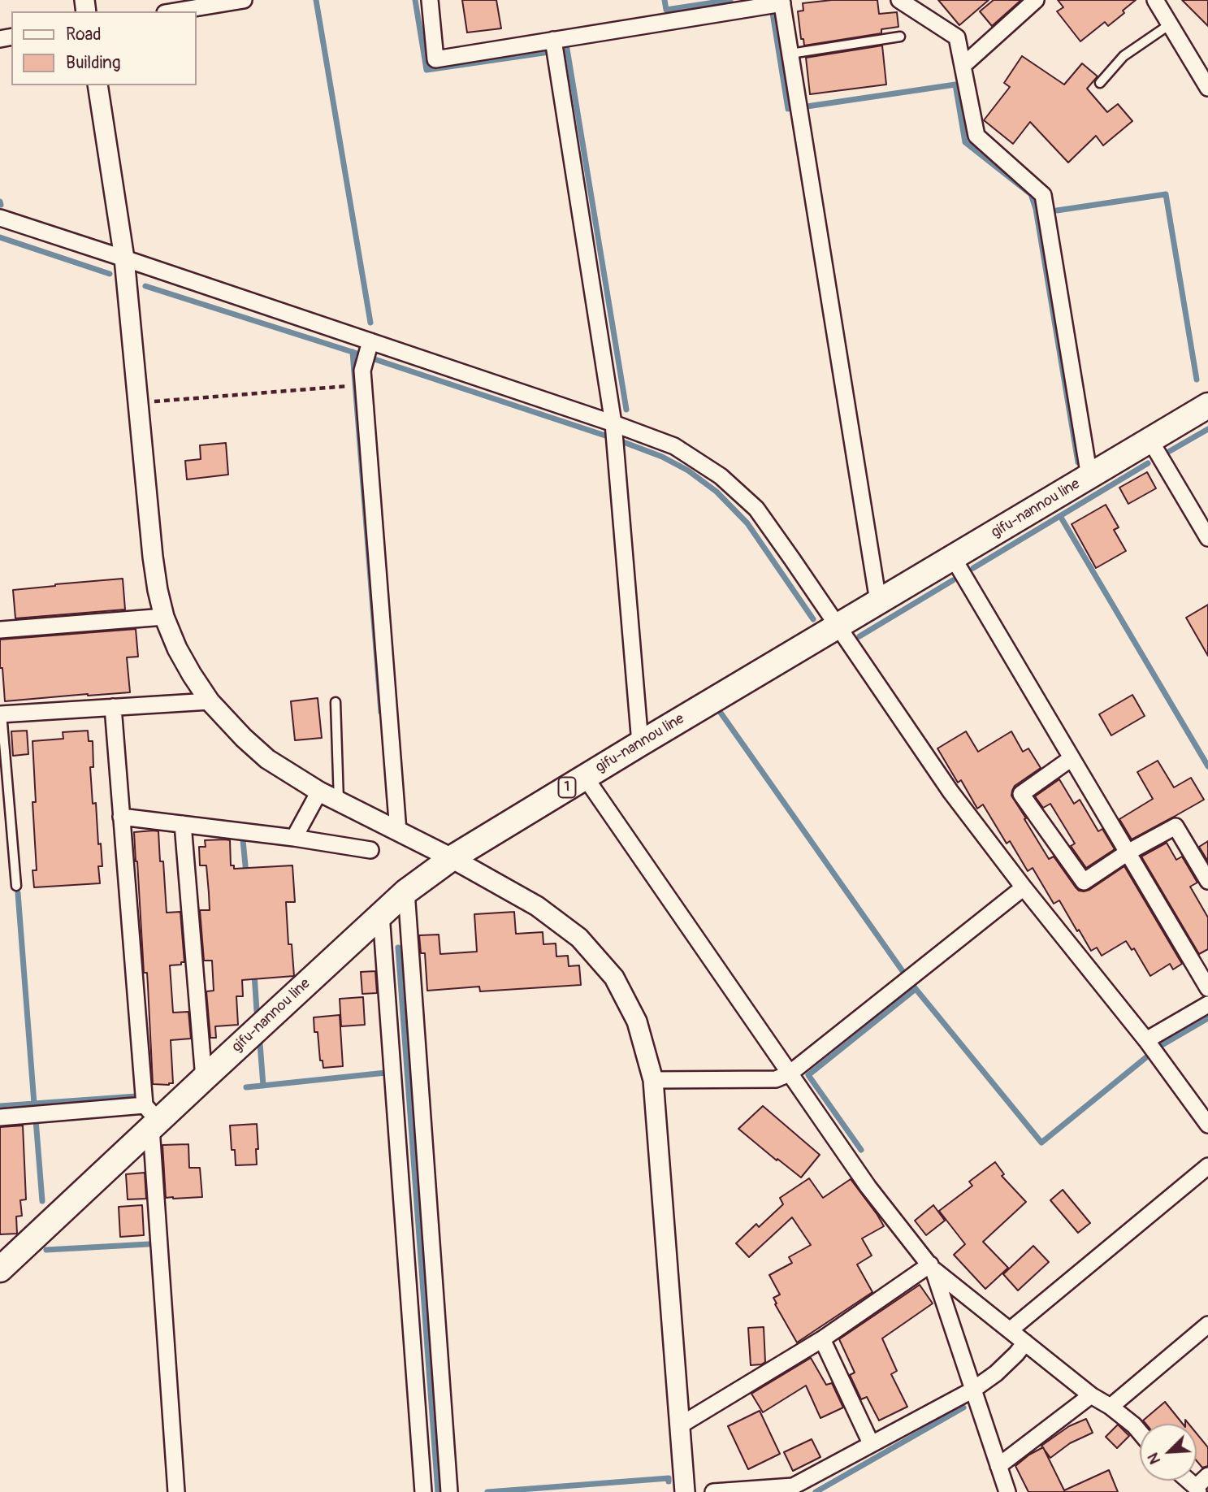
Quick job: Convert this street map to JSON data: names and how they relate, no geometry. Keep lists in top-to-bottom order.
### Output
{
  "streets": {
    "main road": ["gifu-nannou line", "1"]
  },
  "legend": ["Road", "Building"],
  "north": "bottom left"
}
